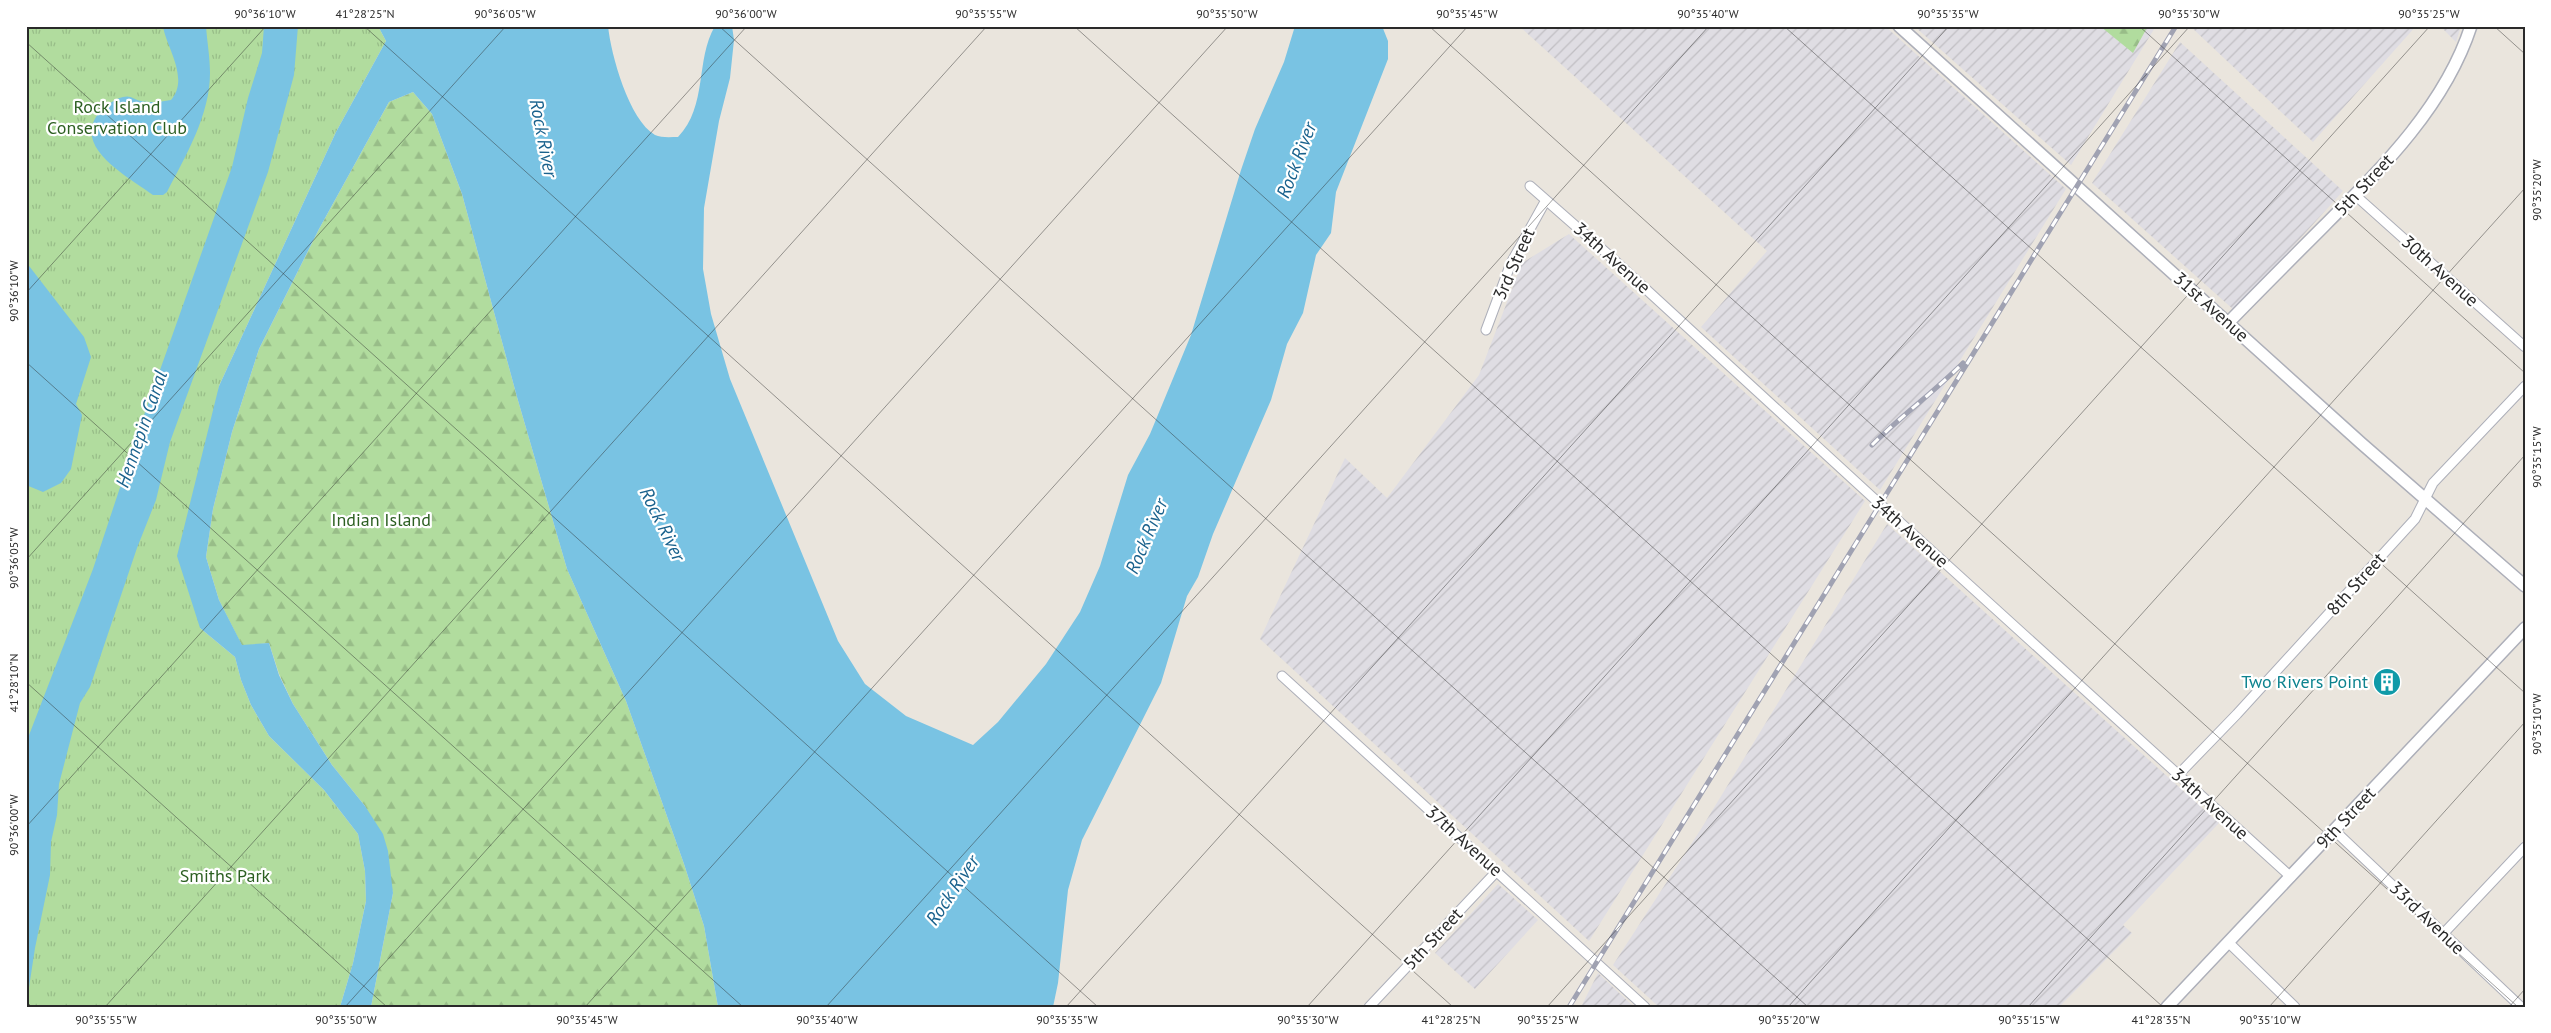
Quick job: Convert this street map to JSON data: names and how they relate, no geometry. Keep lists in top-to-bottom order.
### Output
{
  "streets": {
    "street": [
      "5th Street",
      "34th Avenue",
      "3rd Street",
      "30th Avenue",
      "31st Avenue",
      "8th Street",
      "9th Street",
      "37th Avenue",
      "33rd Avenue"
    ]
  },
  "crossings": [
    ["5th Street", "30th Avenue"],
    ["5th Street", "31st Avenue"],
    ["5th Street", "37th Avenue"],
    ["34th Avenue", "3rd Street"],
    ["34th Avenue", "8th Street"],
    ["34th Avenue", "9th Street"],
    ["31st Avenue", "8th Street"],
    ["9th Street", "33rd Avenue"]
  ],
  "water": ["Rock River", "Hennepin Canal"],
  "parks": ["Rock Island Conservation Club", "Indian Island", "Smiths Park"],
  "places": {
    "building": ["Two Rivers Point"]
  },
  "coordinates": [
    "90°36'10\"W",
    "41°28'25\"N",
    "90°36'05\"W",
    "90°36'00\"W",
    "90°35'55\"W",
    "90°35'50\"W",
    "90°35'45\"W",
    "90°35'40\"W",
    "90°35'35\"W",
    "90°35'30\"W",
    "90°35'25\"W",
    "90°35'20\"W",
    "90°35'15\"W",
    "41°28'10\"N",
    "90°35'10\"W",
    "41°28'35\"N"
  ]
}
